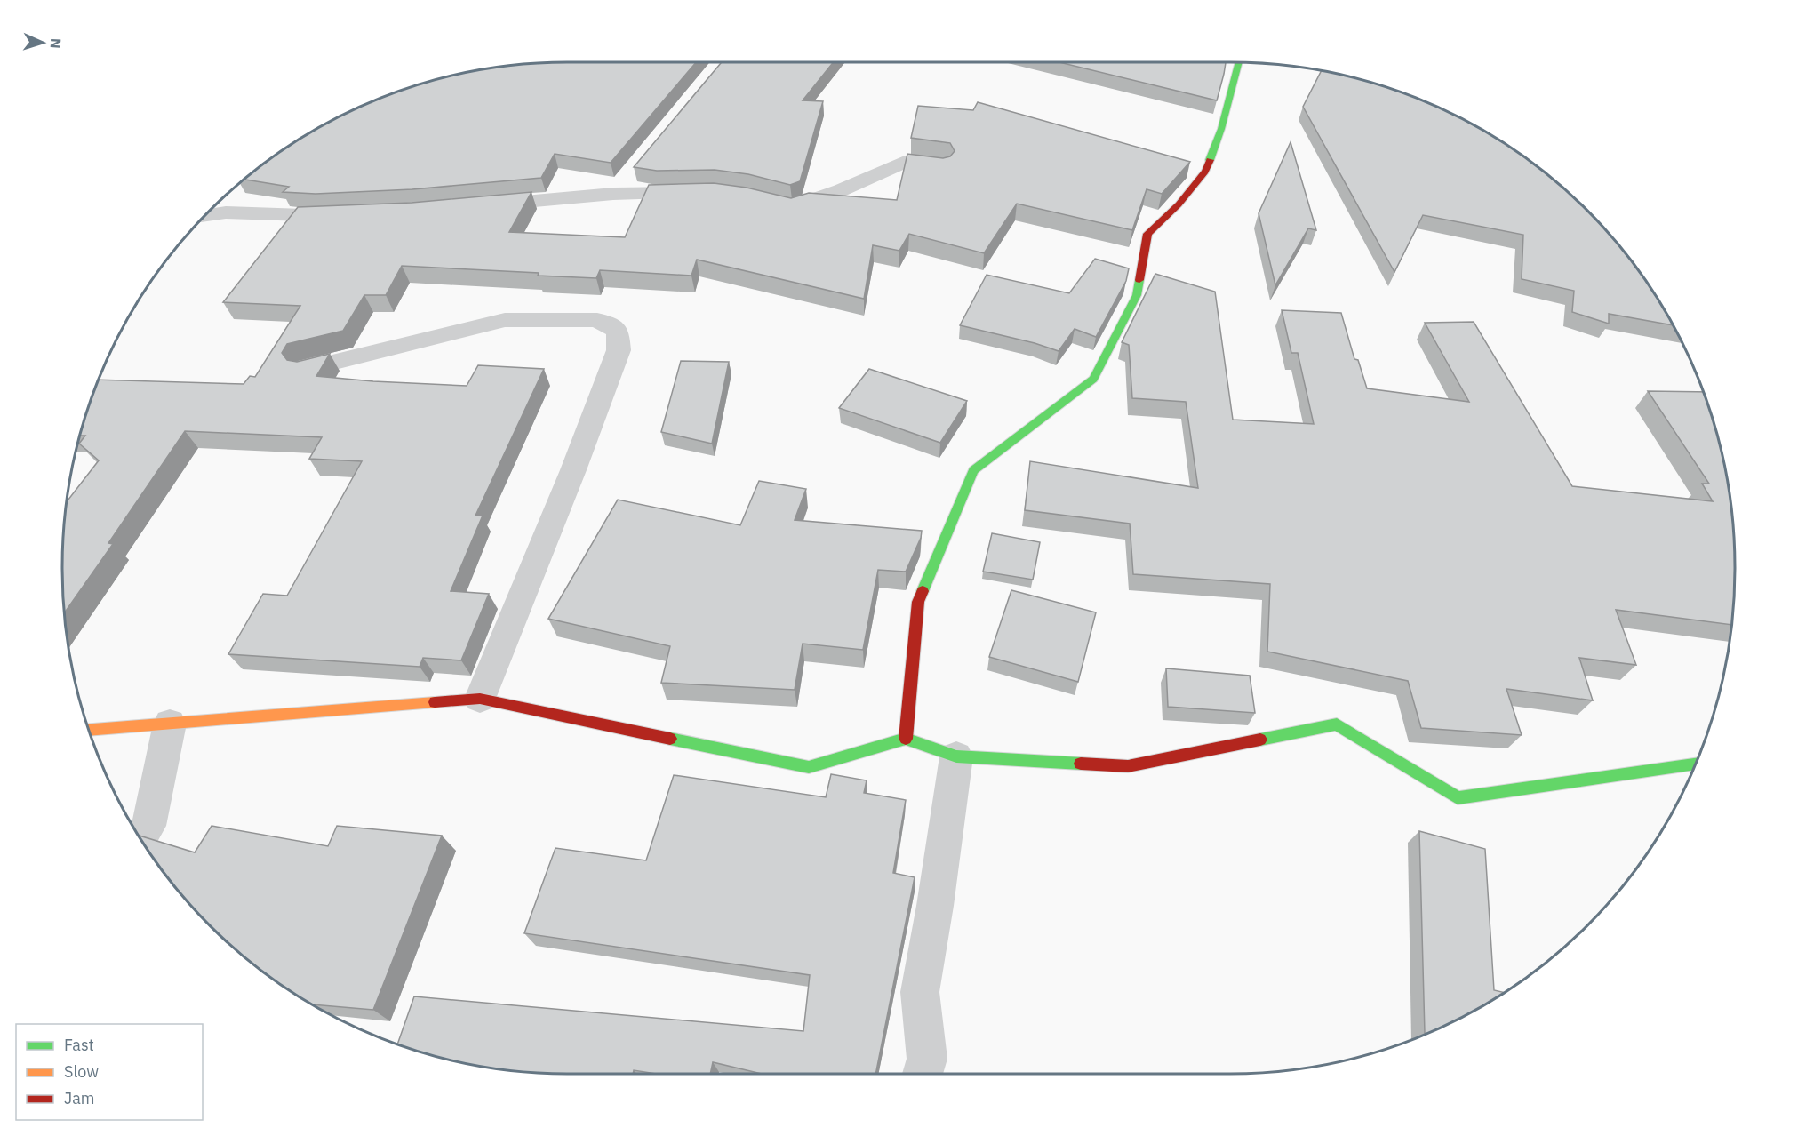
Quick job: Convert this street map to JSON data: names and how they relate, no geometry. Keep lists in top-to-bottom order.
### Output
{
  "legend": ["Fast", "Slow", "Jam"],
  "north": "right"
}
